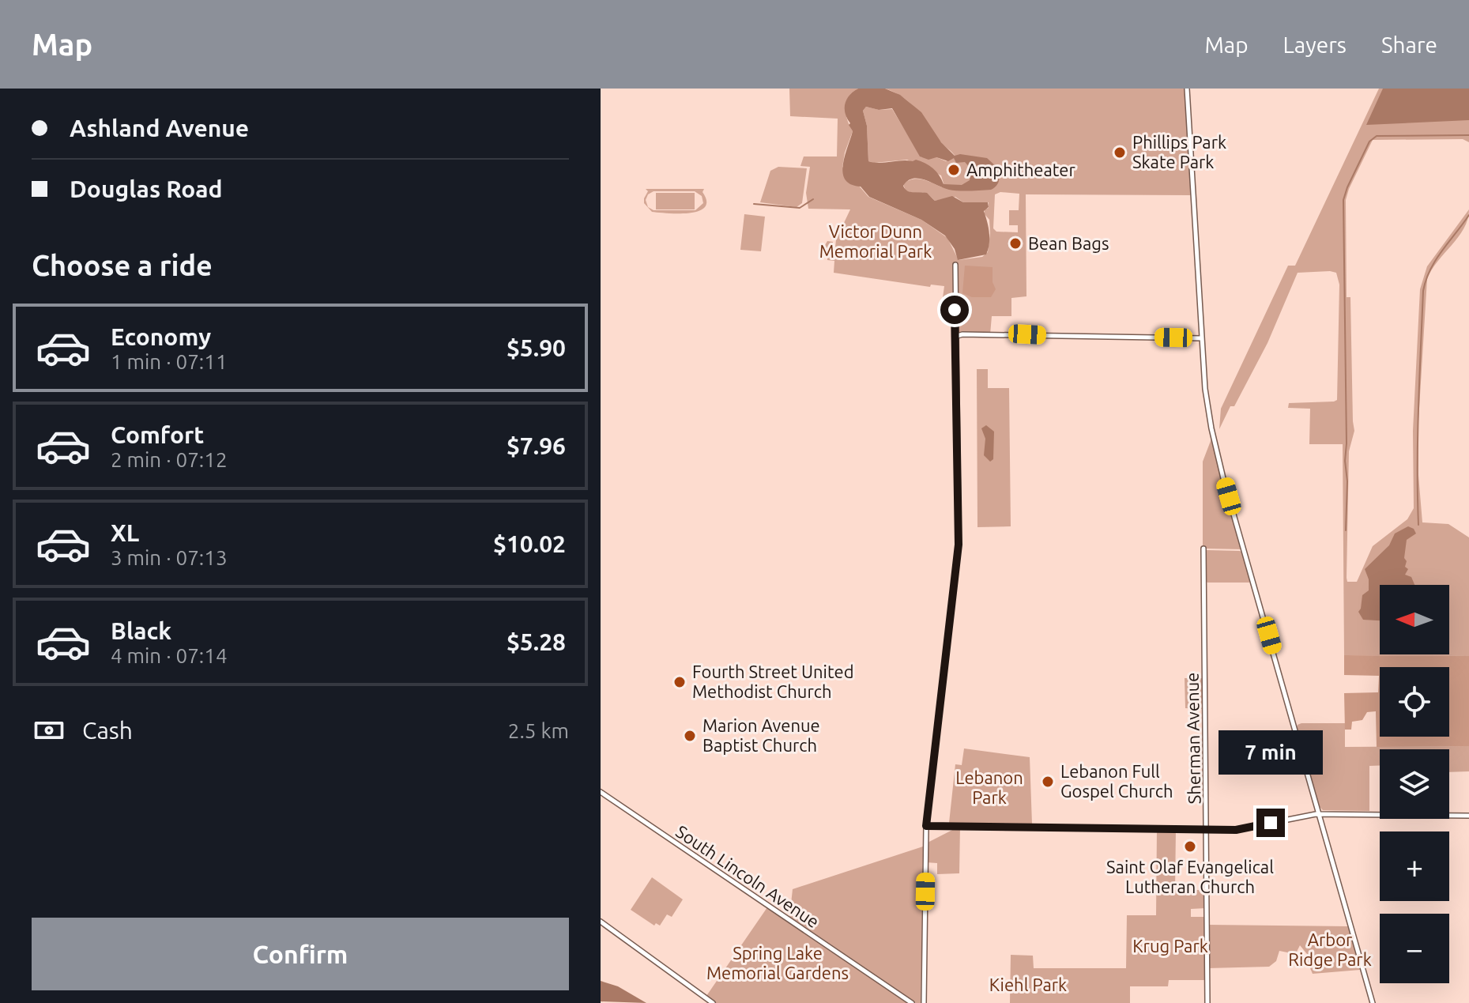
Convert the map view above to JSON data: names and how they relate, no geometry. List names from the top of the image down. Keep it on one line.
{"streets":{"street":["Sherman Avenue","South Lincoln Avenue"]},"parks":["Victor Dunn Memorial Park","Lebanon Park","Arbor Ridge Park","Krug Park","Spring Lake Memorial Gardens","Kiehl Park"],"places":["Phillips Park Skate Park","Amphitheater","Bean Bags","Fourth Street United Methodist Church","Marion Avenue Baptist Church","Lebanon Full Gospel Church","Saint Olaf Evangelical Lutheran Church"],"north":"left","page":{"header":"Map","nav":["Map","Layers","Share"],"banner":["Ashland Avenue","Douglas Road"],"heading":"Choose a ride","list":[{"name":"Economy","note":"1 min · 07:11","value":"$5.90"},{"name":"Comfort","note":"2 min · 07:12","value":"$7.96"},{"name":"XL","note":"3 min · 07:13","value":"$10.02"},{"name":"Black","note":"4 min · 07:14","value":"$5.28"}],"map_buttons":["+","−"],"pay":["Cash","2.5 km"],"bubble":"7 min","buttons":"Confirm"}}
